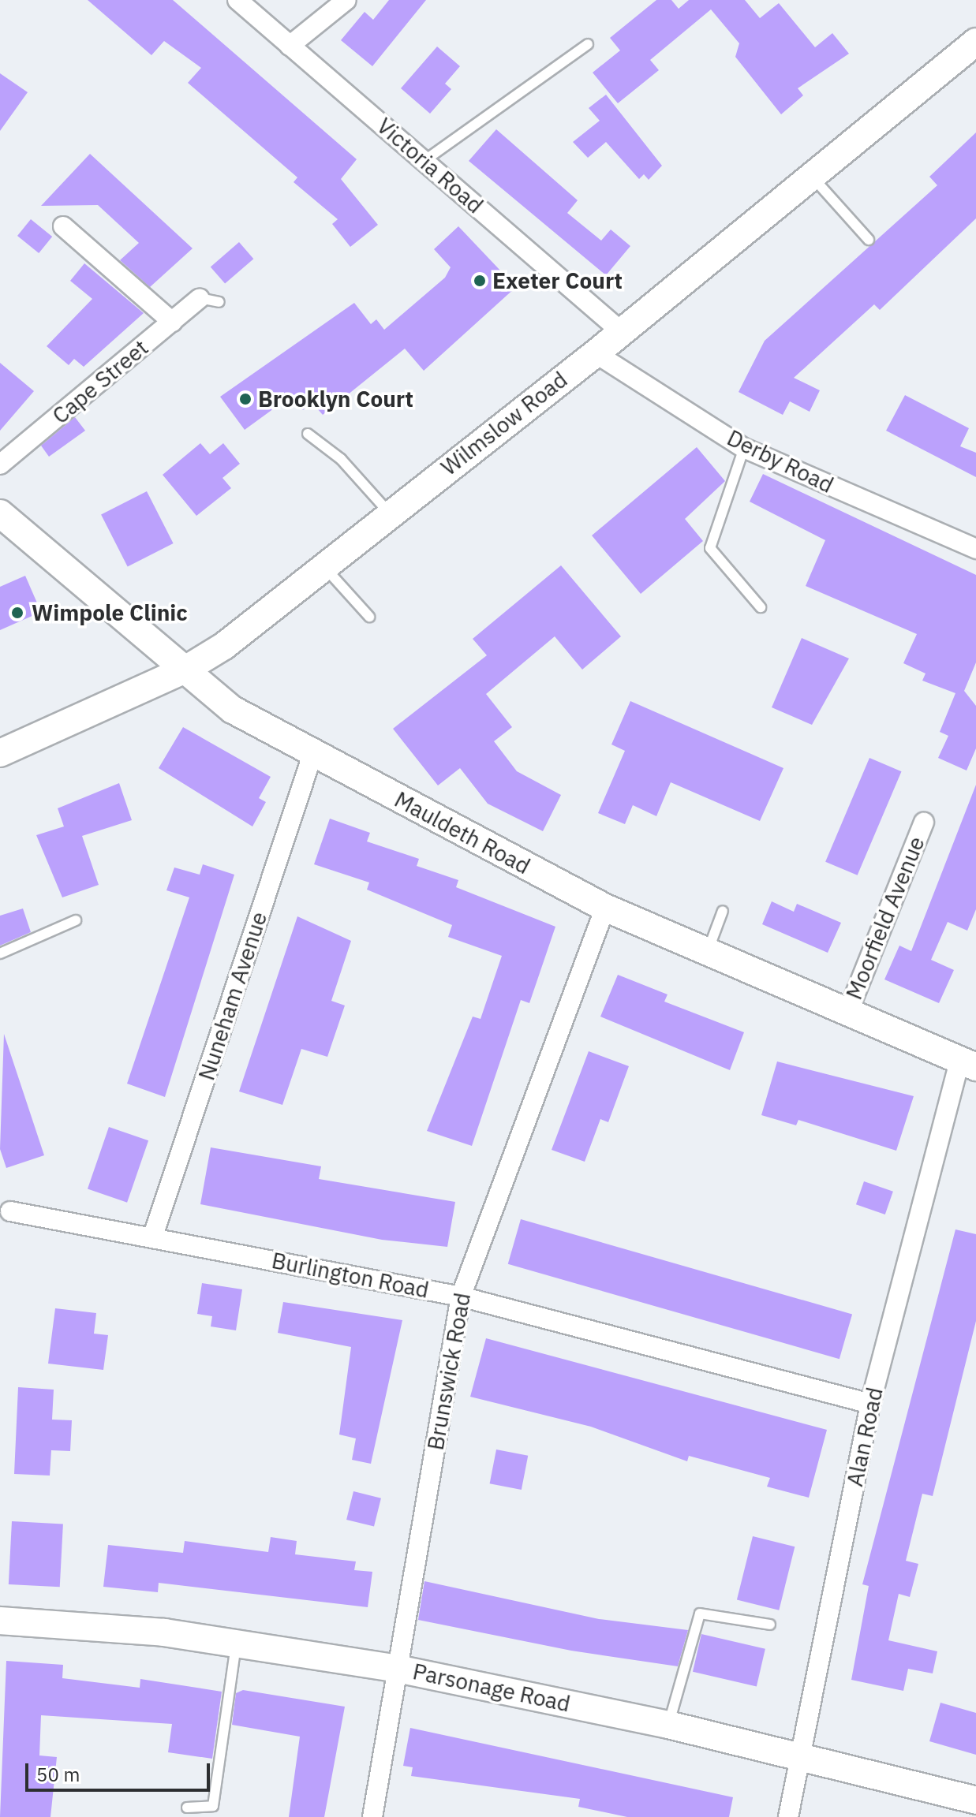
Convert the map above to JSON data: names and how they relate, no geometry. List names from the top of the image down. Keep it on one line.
{"streets":{"street":["Victoria Road","Cape Street","Wilmslow Road","Derby Road","Mauldeth Road","Moorfield Avenue","Nuneham Avenue","Burlington Road","Brunswick Road","Alan Road","Parsonage Road"]},"crossings":[["Victoria Road","Wilmslow Road"],["Wilmslow Road","Derby Road"],["Wilmslow Road","Mauldeth Road"],["Mauldeth Road","Moorfield Avenue"],["Mauldeth Road","Nuneham Avenue"],["Mauldeth Road","Brunswick Road"],["Mauldeth Road","Alan Road"],["Nuneham Avenue","Burlington Road"],["Burlington Road","Brunswick Road"],["Burlington Road","Alan Road"],["Brunswick Road","Parsonage Road"],["Alan Road","Parsonage Road"]],"places":["Exeter Court","Brooklyn Court","Wimpole Clinic"],"scale_bar":"50 m"}
